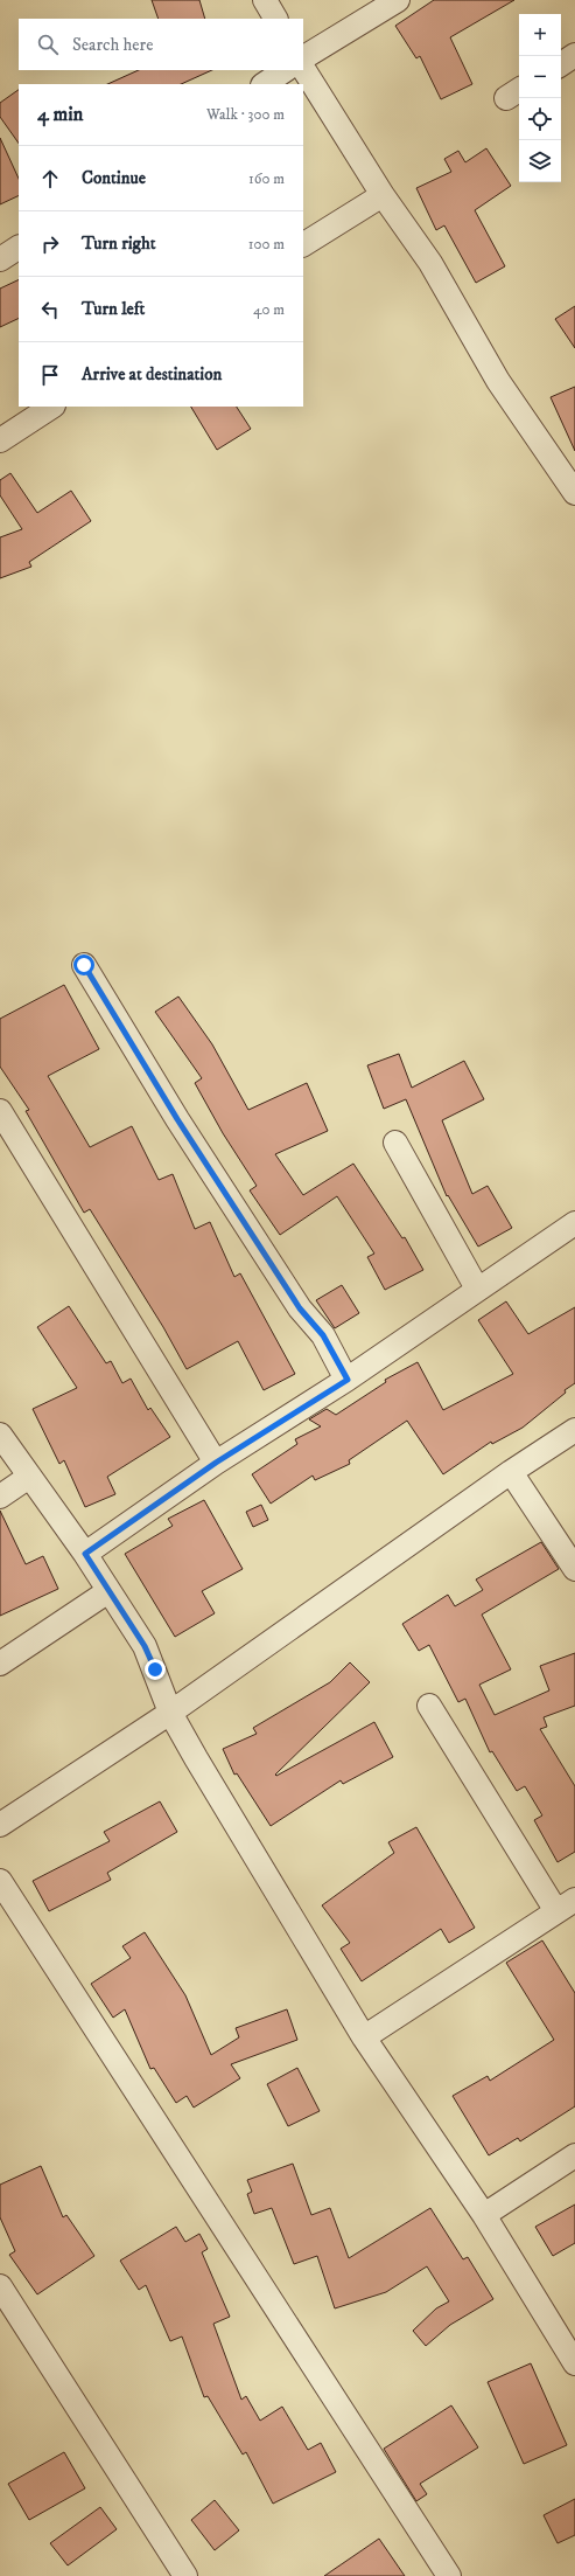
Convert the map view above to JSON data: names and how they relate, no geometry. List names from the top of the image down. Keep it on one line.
{"page":{"map_buttons":["+","−"],"search":"Search here","heading":["4 min","Walk · 300 m"],"list":[["Continue","160 m"],["Turn right","100 m"],["Turn left","40 m"],"Arrive at destination"]}}
